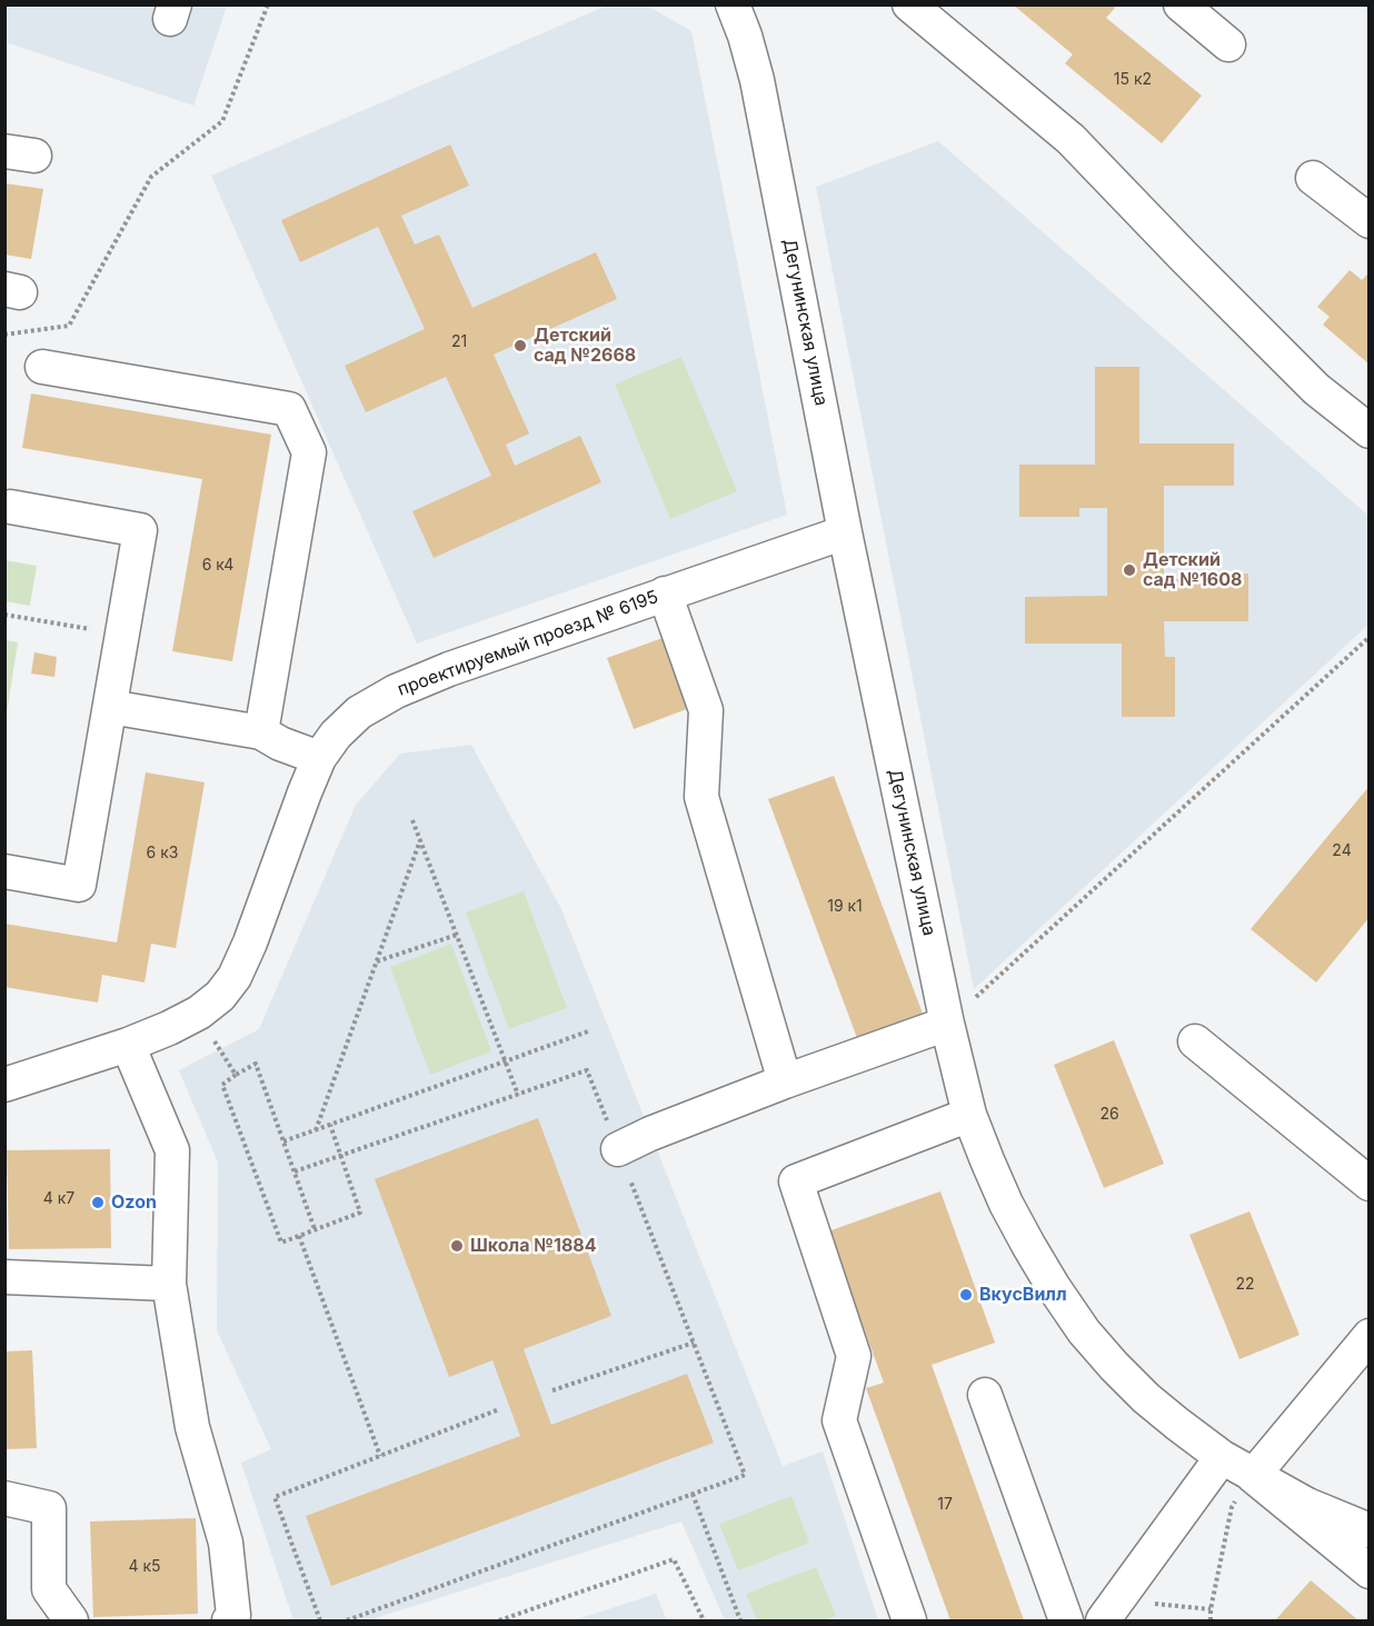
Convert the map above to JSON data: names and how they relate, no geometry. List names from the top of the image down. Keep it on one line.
{"streets":{"street":["Дегунинская улица","проектируемый проезд № 6195"]},"crossings":[["Дегунинская улица","проектируемый проезд № 6195"]],"places":["Детский сад №2668","Детский сад №1608","Ozon","Школа №1884","ВкусВилл"],"house_numbers":["15 к2","21","6 к4","24","6 к3","19 к1","26","4 к7","22","17","4 к5"]}
